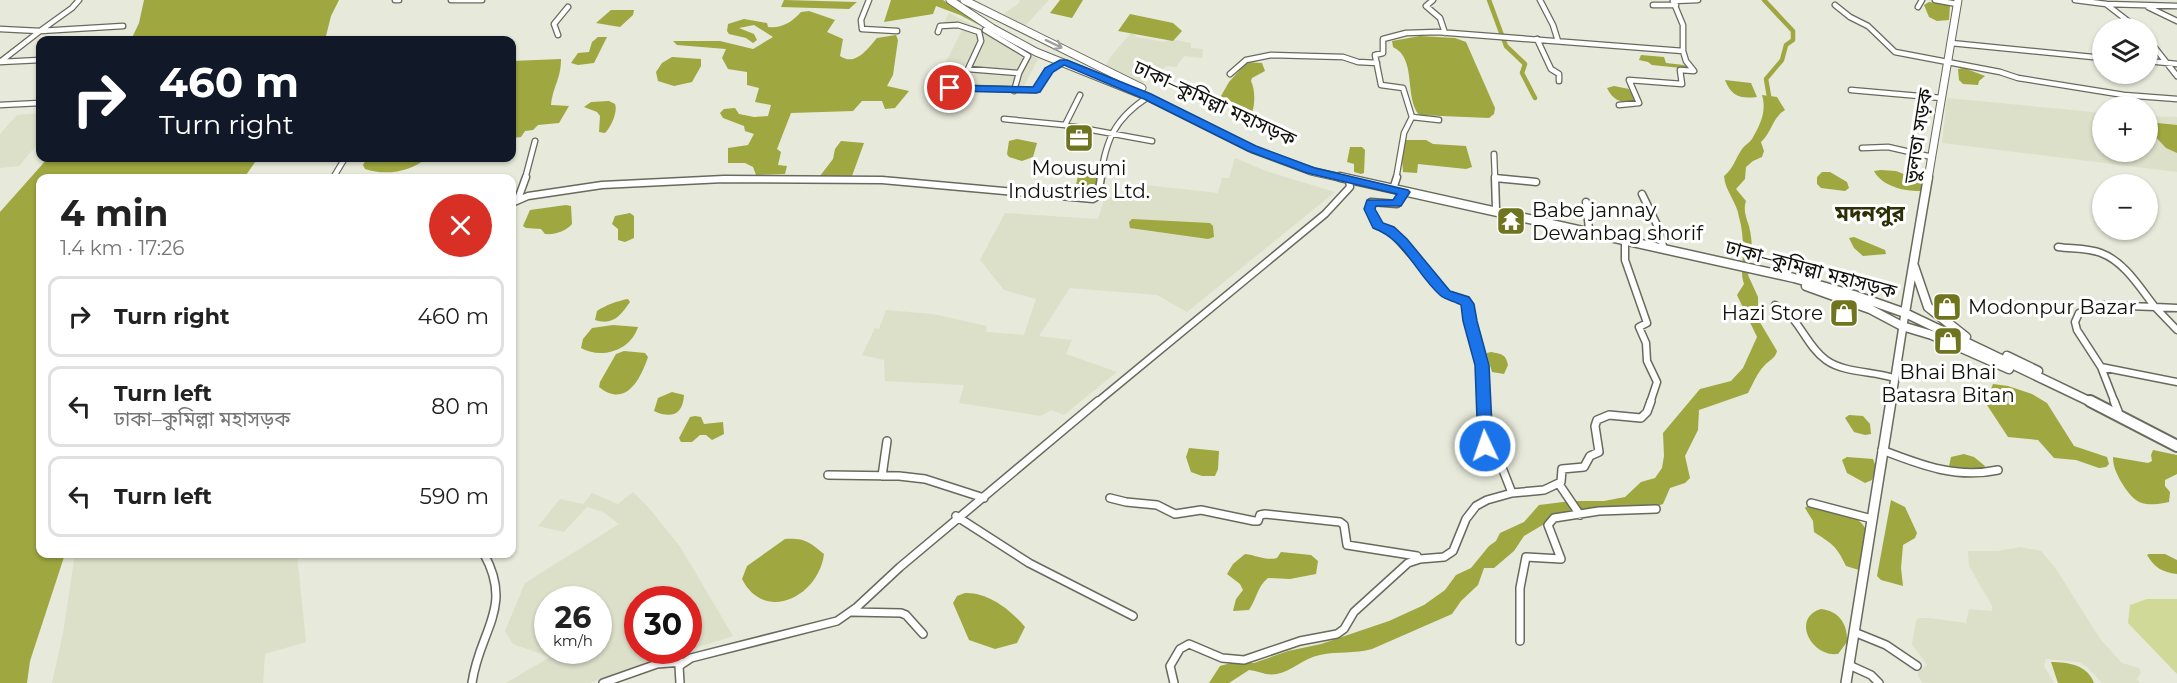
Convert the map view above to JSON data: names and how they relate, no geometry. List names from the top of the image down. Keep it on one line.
{"streets":{"highway":["ঢাকা–কুমিল্লা মহাসড়ক","ভুলতা সড়ক"]},"crossings":[["ঢাকা–কুমিল্লা মহাসড়ক","ভুলতা সড়ক"]],"districts":["মদনপুর"],"places":{"office":["Mousumi Industries Ltd."],"temple":["Babe jannay Dewanbag shorif"],"shop":["Modonpur Bazar","Hazi Store","Bhai Bhai Batasra Bitan"]},"page":{"map_buttons":["+","−"],"turn":["460 m","Turn right"],"heading":["4 min","1.4 km · 17:26"],"list":[{"name":"Turn right","value":"460 m"},{"name":"Turn left","note":"ঢাকা–কুমিল্লা মহাসড়ক","value":"80 m"},{"name":"Turn left","value":"590 m"}],"speed":"26 km/h","limit":"30"}}
